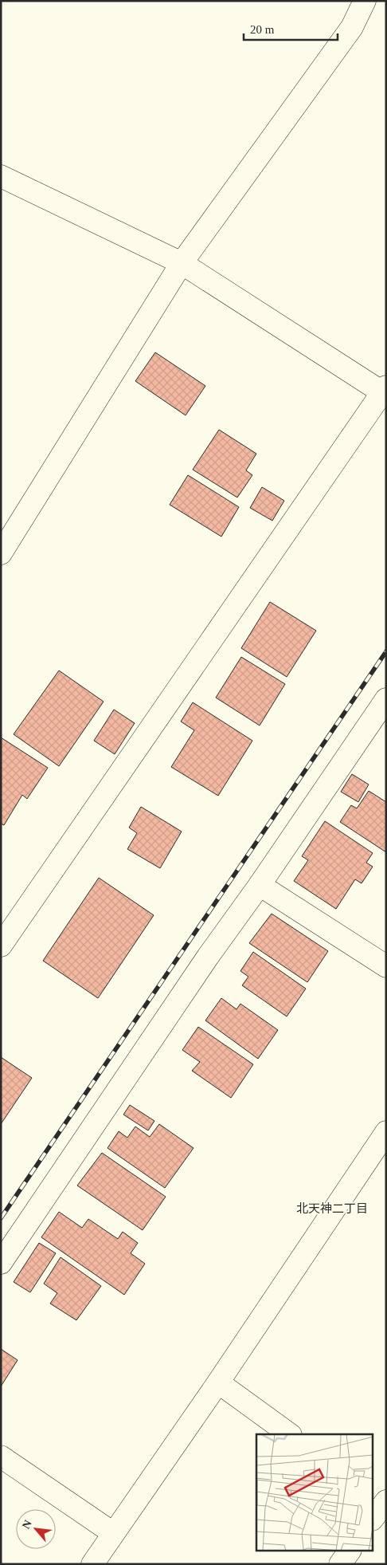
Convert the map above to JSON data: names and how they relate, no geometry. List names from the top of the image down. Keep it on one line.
{"districts":["北天神二丁目"],"scale_bar":"20 m","north":"top left"}
